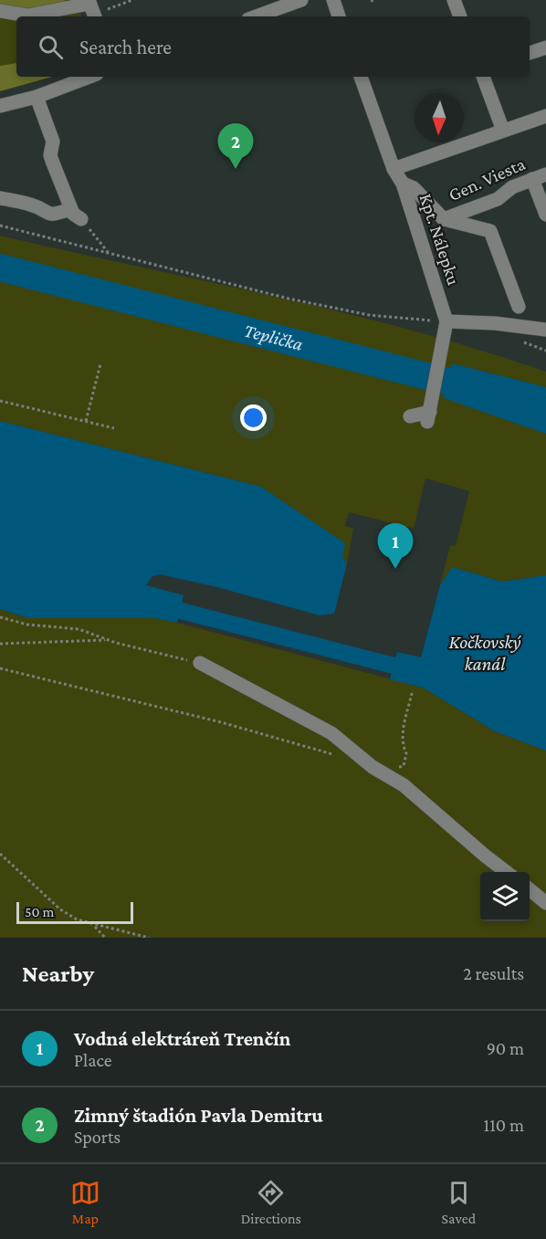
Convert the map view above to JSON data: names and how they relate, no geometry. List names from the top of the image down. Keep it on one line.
{"streets":{"street":["Gen. Viesta","Kpt. Nálepku"]},"water":["Teplička","Kočkovský kanál"],"scale_bar":"50 m","north":"bottom","page":{"search":"Search here","pins":["2","1"],"scale":"50 m","heading":["Nearby","2 results"],"list":[{"mark":"1","name":"Vodná elektráreň Trenčín","note":"Place","value":"90 m"},{"mark":"2","name":"Zimný štadión Pavla Demitru","note":"Sports","value":"110 m"}],"nav":["Map","Directions","Saved"]}}
